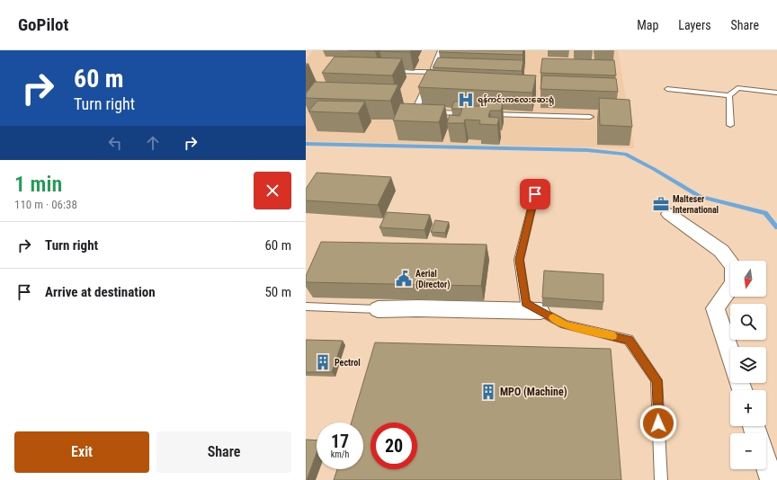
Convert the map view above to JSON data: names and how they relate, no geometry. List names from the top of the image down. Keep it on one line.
{"places":{"hospital":["ရန်ကင်းကလေးဆေးရုံ"],"office":["Malteser International"],"public building":["Aerial (Director)"],"building":["Pectrol","MPO (Machine)"]},"north":"bottom","page":{"header":"GoPilot","nav":["Map","Layers","Share"],"turn":["60 m","Turn right"],"heading":["1 min","110 m · 06:38"],"list":[{"name":"Turn right","value":"60 m"},{"name":"Arrive at destination","value":"50 m"}],"map_buttons":["+","−"],"speed":"17 km/h","limit":"20","buttons":["Exit","Share"]}}
